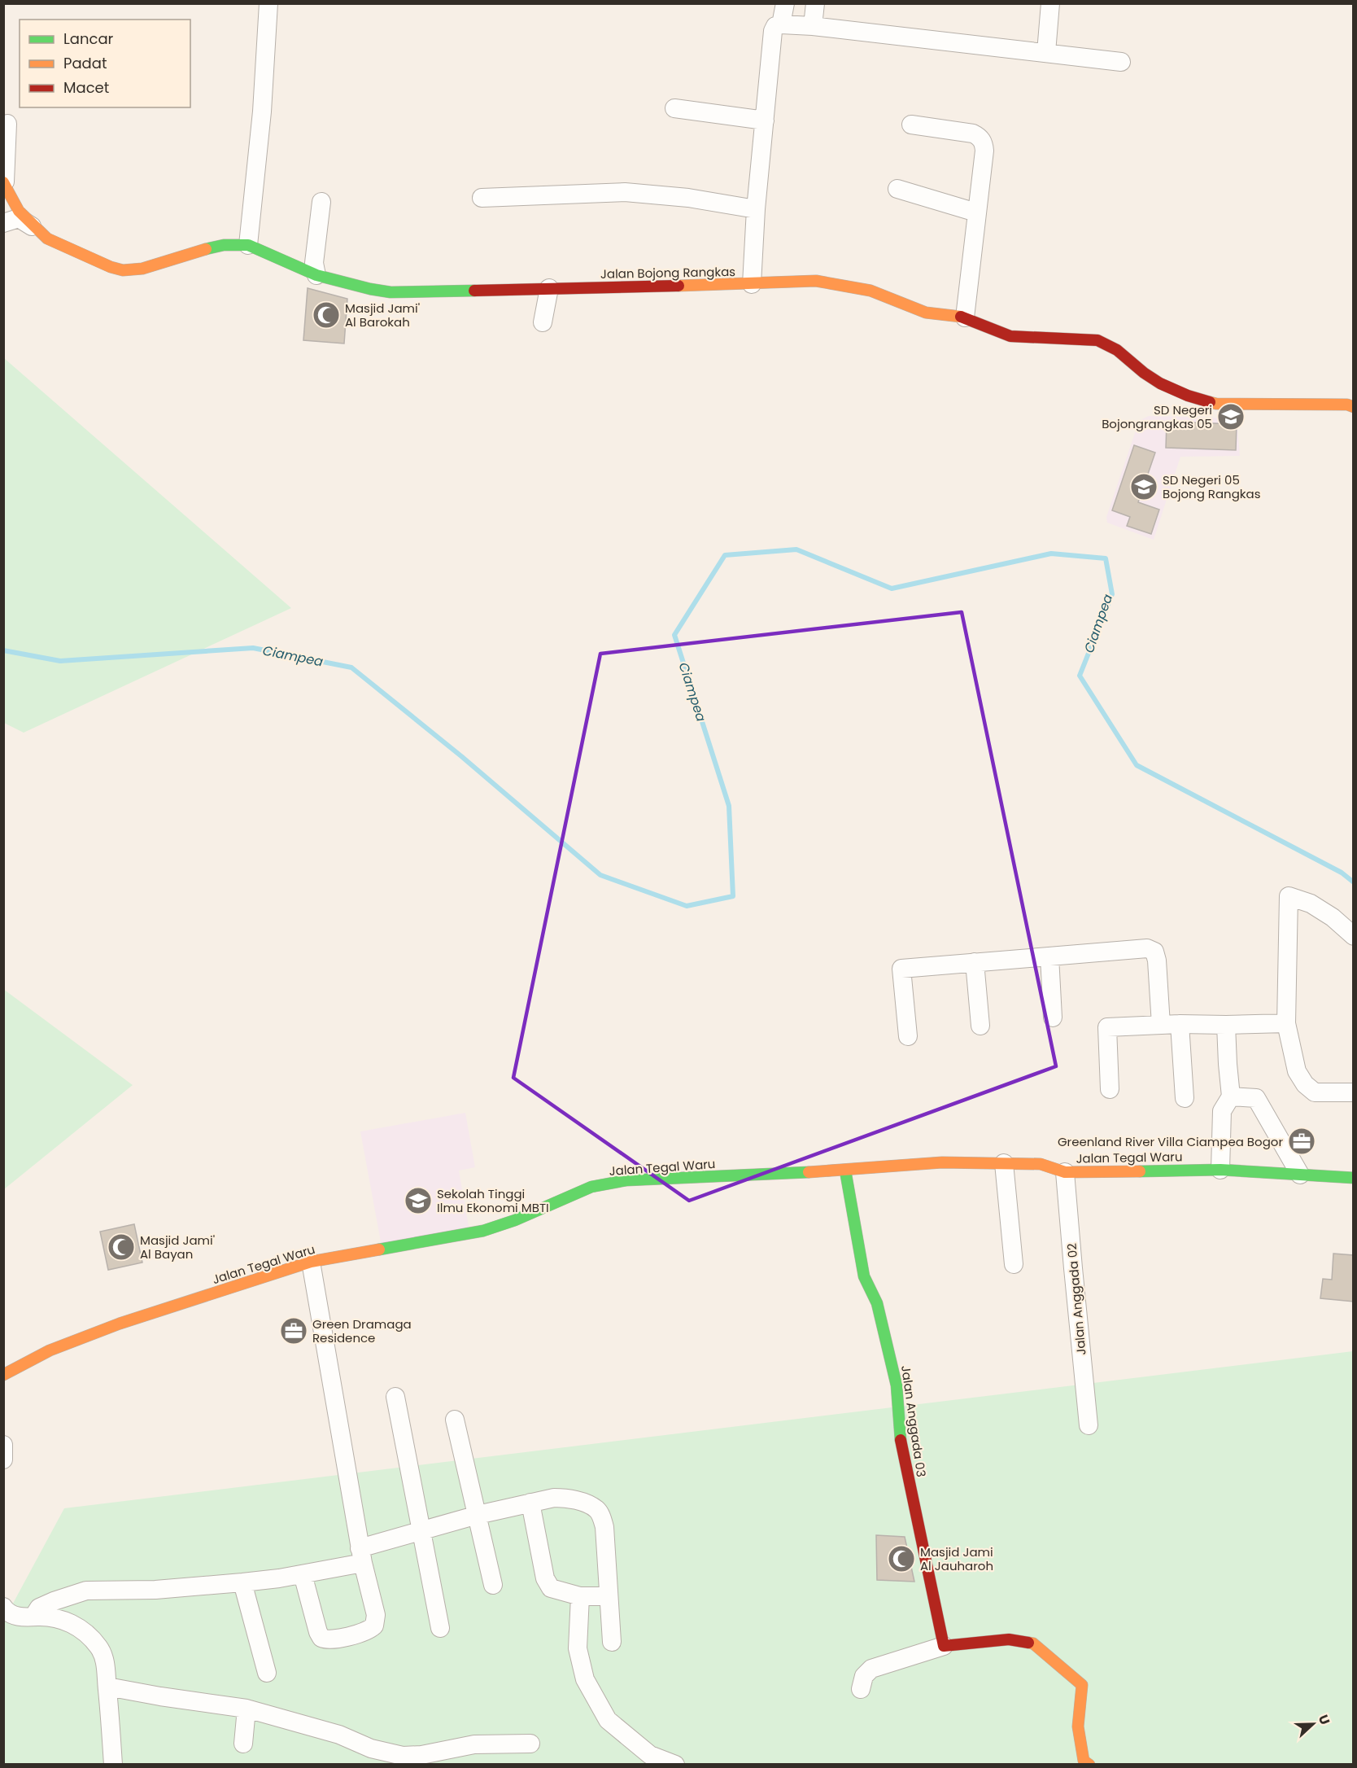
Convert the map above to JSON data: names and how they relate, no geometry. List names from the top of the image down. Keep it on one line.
{"streets":{"street":["Jalan Bojong Rangkas","Jalan Tegal Waru","Jalan Anggada 02","Jalan Anggada 03"]},"crossings":[["Jalan Tegal Waru","Jalan Anggada 02"],["Jalan Tegal Waru","Jalan Anggada 03"]],"water":["Ciampea"],"places":{"mosque":["Masjid Jami' Al Barokah","Masjid Jami' Al Bayan","Masjid Jami Al Jauharoh"],"school or university":["SD Negeri Bojongrangkas 05","SD Negeri 05 Bojong Rangkas","Sekolah Tinggi Ilmu Ekonomi MBTI"],"office":["Greenland River Villa Ciampea Bogor","Green Dramaga Residence"]},"legend":["Lancar","Padat","Macet"],"north":"right"}
